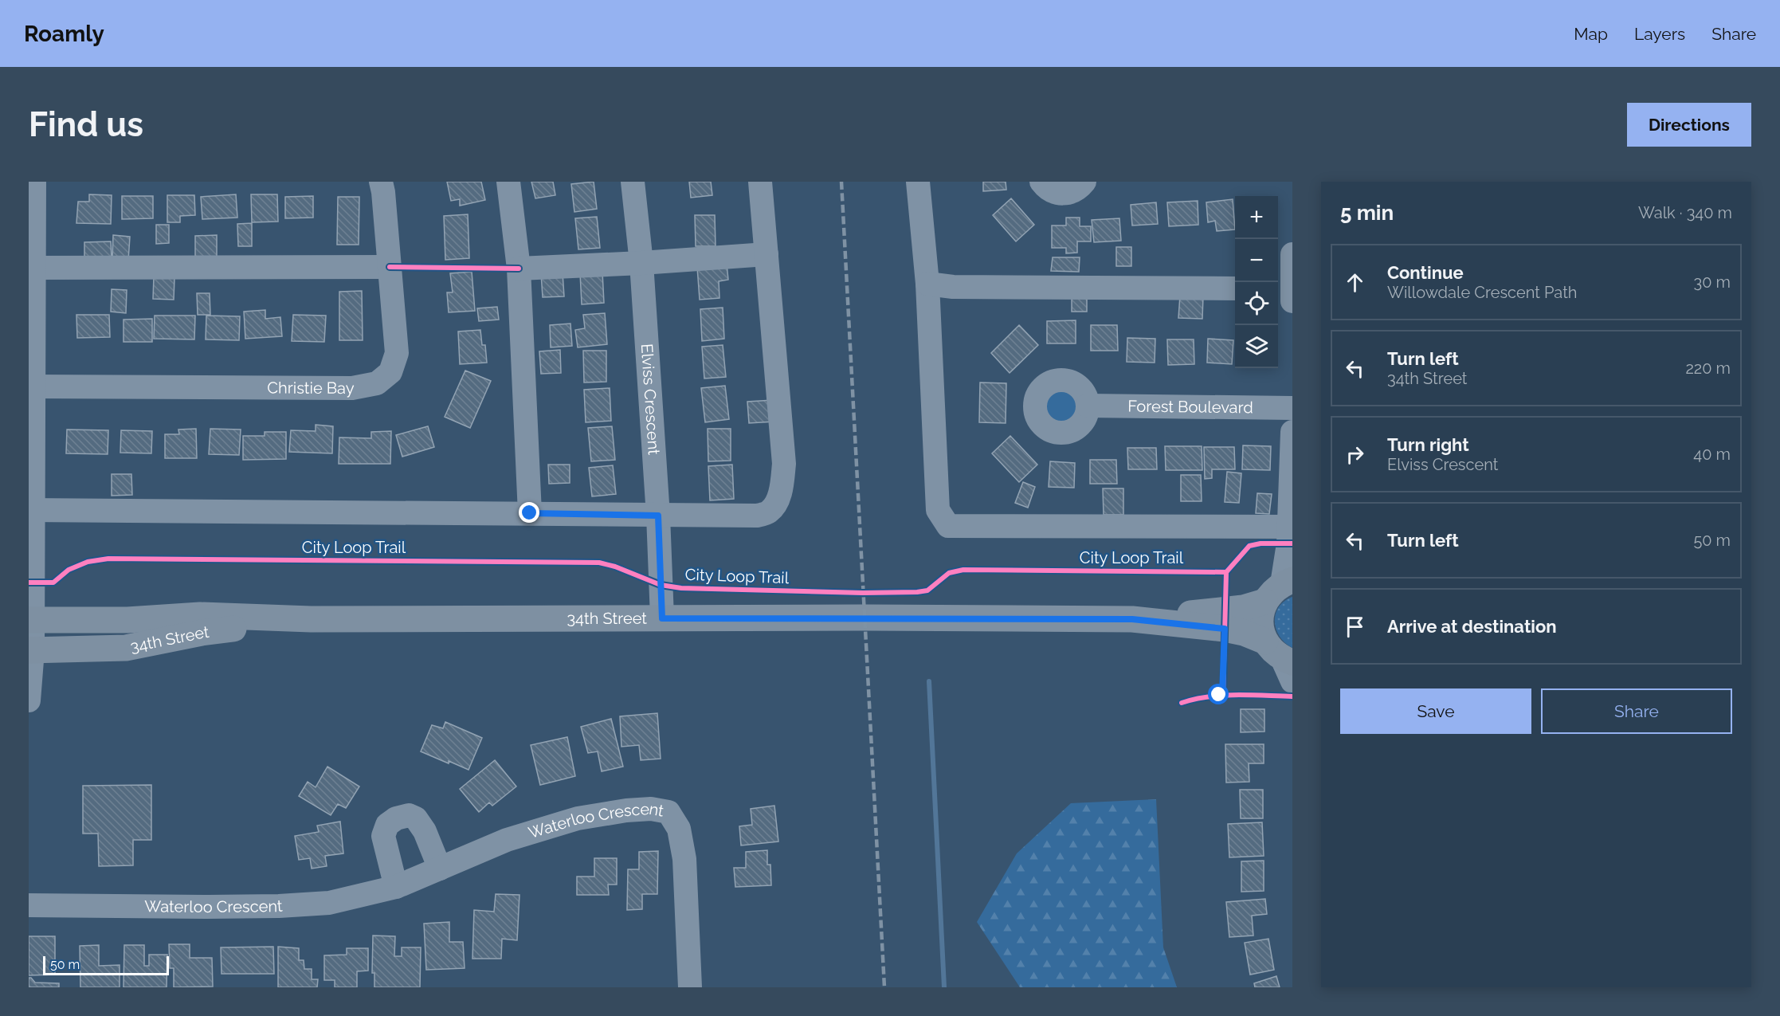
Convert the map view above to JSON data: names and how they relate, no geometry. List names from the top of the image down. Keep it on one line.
{"streets":{"main road":["34th Street"],"street":["Christie Bay","Elviss Crescent","Forest Boulevard","Waterloo Crescent"],"cycle path":["City Loop Trail"]},"crossings":[["Elviss Crescent","34th Street"]],"scale_bar":"50 m","page":{"header":"Roamly","nav":["Map","Layers","Share"],"buttons":["Directions",["Save","Share"]],"title":"Find us","heading":["5 min","Walk · 340 m"],"map_buttons":["+","−"],"list":[["Continue","Willowdale Crescent Path","30 m"],["Turn left","34th Street","220 m"],["Turn right","Elviss Crescent","40 m"],["Turn left","50 m"],"Arrive at destination"],"scale":"50 m"}}
